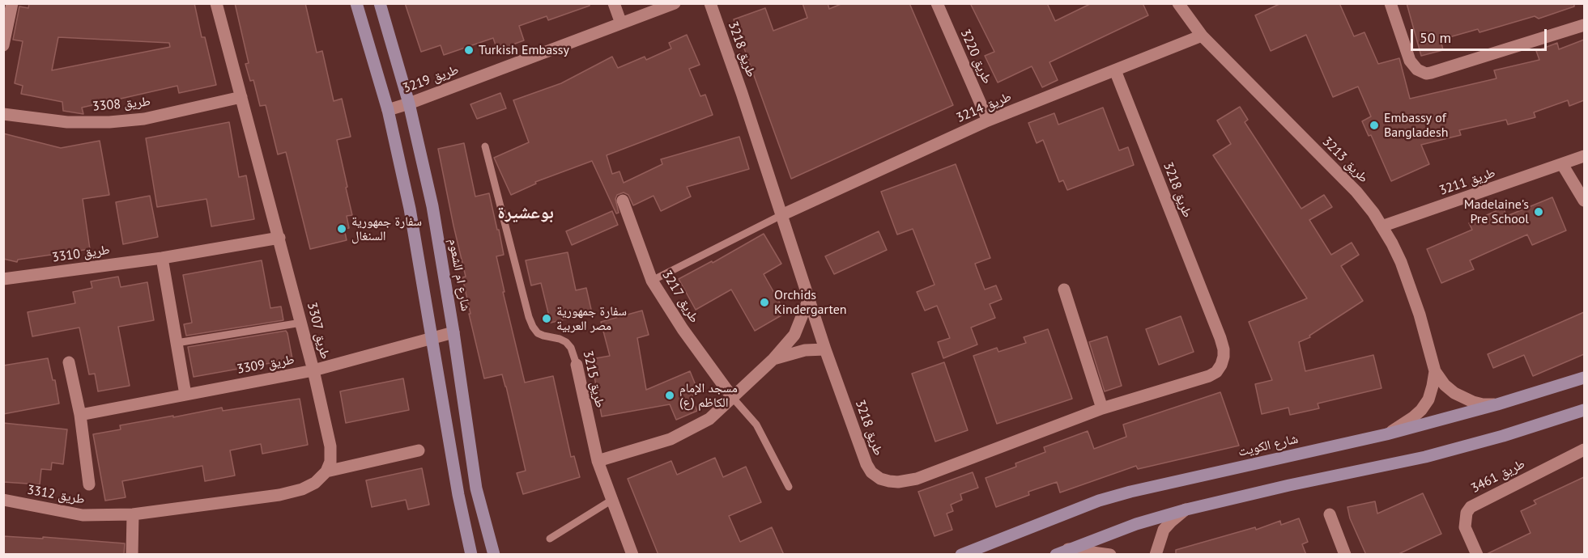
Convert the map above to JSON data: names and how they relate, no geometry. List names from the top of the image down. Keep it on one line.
{"streets":{"main road":["شارع ام الشعوم","شارع الكويت"],"street":["طريق 3218","طريق 3220","طريق 3219","طريق 3308","طريق 3214","طريق 3213","طريق 3211","طريق 3310","طريق 3217","طريق 3307","طريق 3309","طريق 3215","طريق 3461","طريق 3312"]},"crossings":[["طريق 3218","طريق 3214"],["طريق 3220","طريق 3214"],["طريق 3219","شارع ام الشعوم"],["طريق 3308","طريق 3307"],["طريق 3214","طريق 3213"],["طريق 3213","طريق 3211"],["طريق 3213","شارع الكويت"],["طريق 3310","طريق 3307"],["شارع ام الشعوم","طريق 3309"],["طريق 3307","طريق 3309"]],"districts":["بوعشيرة"],"places":["Turkish Embassy","Embassy of Bangladesh","Madelaine's Pre School","سفارة جمهورية السنغال","Orchids Kindergarten","سفارة جمهورية مصر العربية","مسجد الإمام الكاظم (ع)"],"scale_bar":"50 m"}
